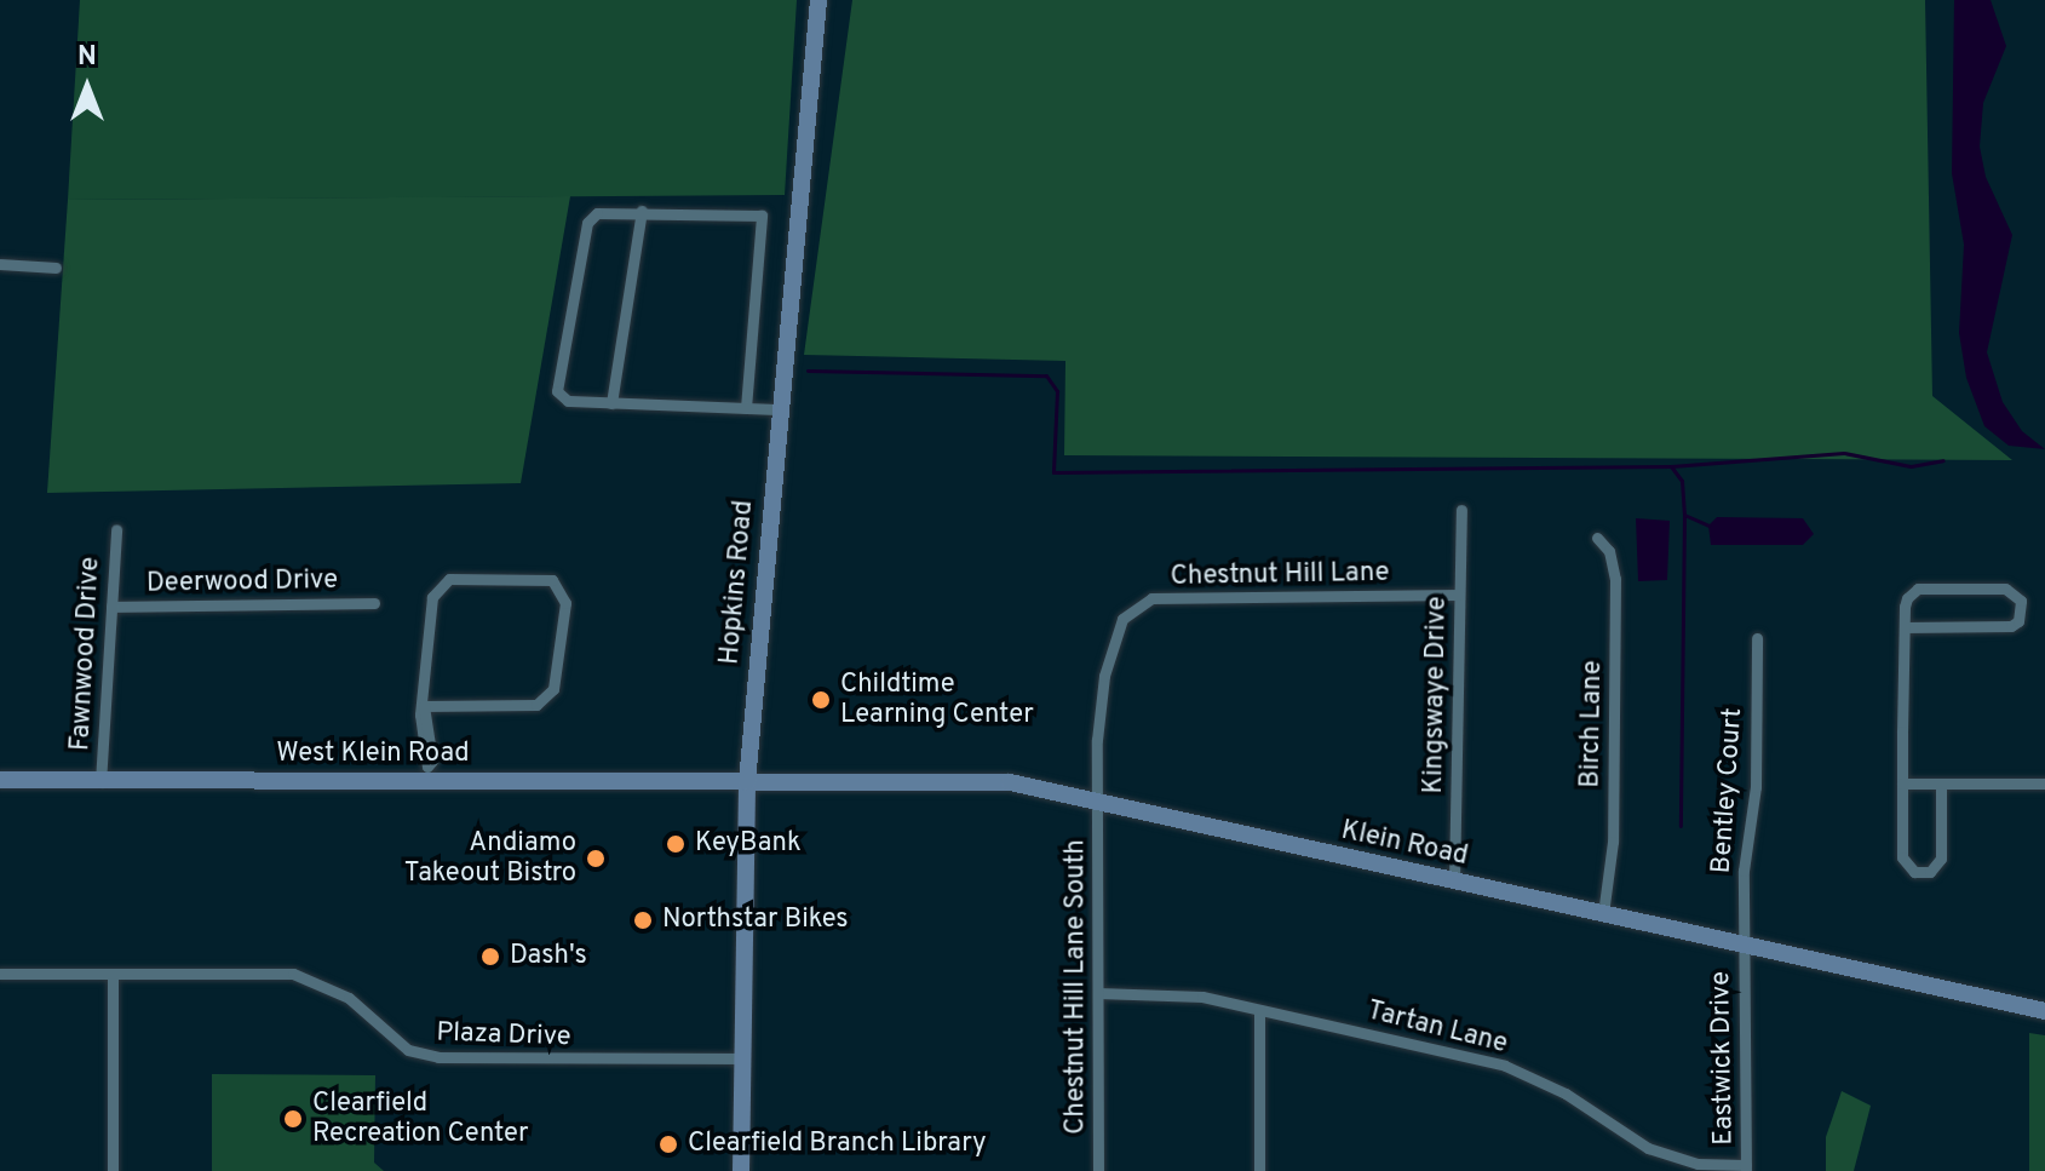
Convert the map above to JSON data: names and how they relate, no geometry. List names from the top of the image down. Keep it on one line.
{"streets":{"street":["Chestnut Hill Lane","Deerwood Drive","Hopkins Road","Fawnwood Drive","Kingswaye Drive","Birch Lane","West Klein Road","Bentley Court","Klein Road","Chestnut Hill Lane South","Tartan Lane","Plaza Drive","Eastwick Drive"]},"crossings":[["Chestnut Hill Lane","Kingswaye Drive"],["Chestnut Hill Lane","Klein Road"],["Chestnut Hill Lane","Chestnut Hill Lane South"],["Deerwood Drive","Fawnwood Drive"],["Hopkins Road","West Klein Road"],["Hopkins Road","Klein Road"],["Hopkins Road","Plaza Drive"],["Fawnwood Drive","West Klein Road"],["Kingswaye Drive","Klein Road"],["Birch Lane","Klein Road"],["West Klein Road","Klein Road"],["Bentley Court","Klein Road"],["Bentley Court","Eastwick Drive"],["Klein Road","Chestnut Hill Lane South"],["Klein Road","Eastwick Drive"],["Chestnut Hill Lane South","Tartan Lane"],["Tartan Lane","Eastwick Drive"]],"places":["Childtime Learning Center","KeyBank","Andiamo Takeout Bistro","Northstar Bikes","Dash's","Clearfield Recreation Center","Clearfield Branch Library"],"north":"top"}
